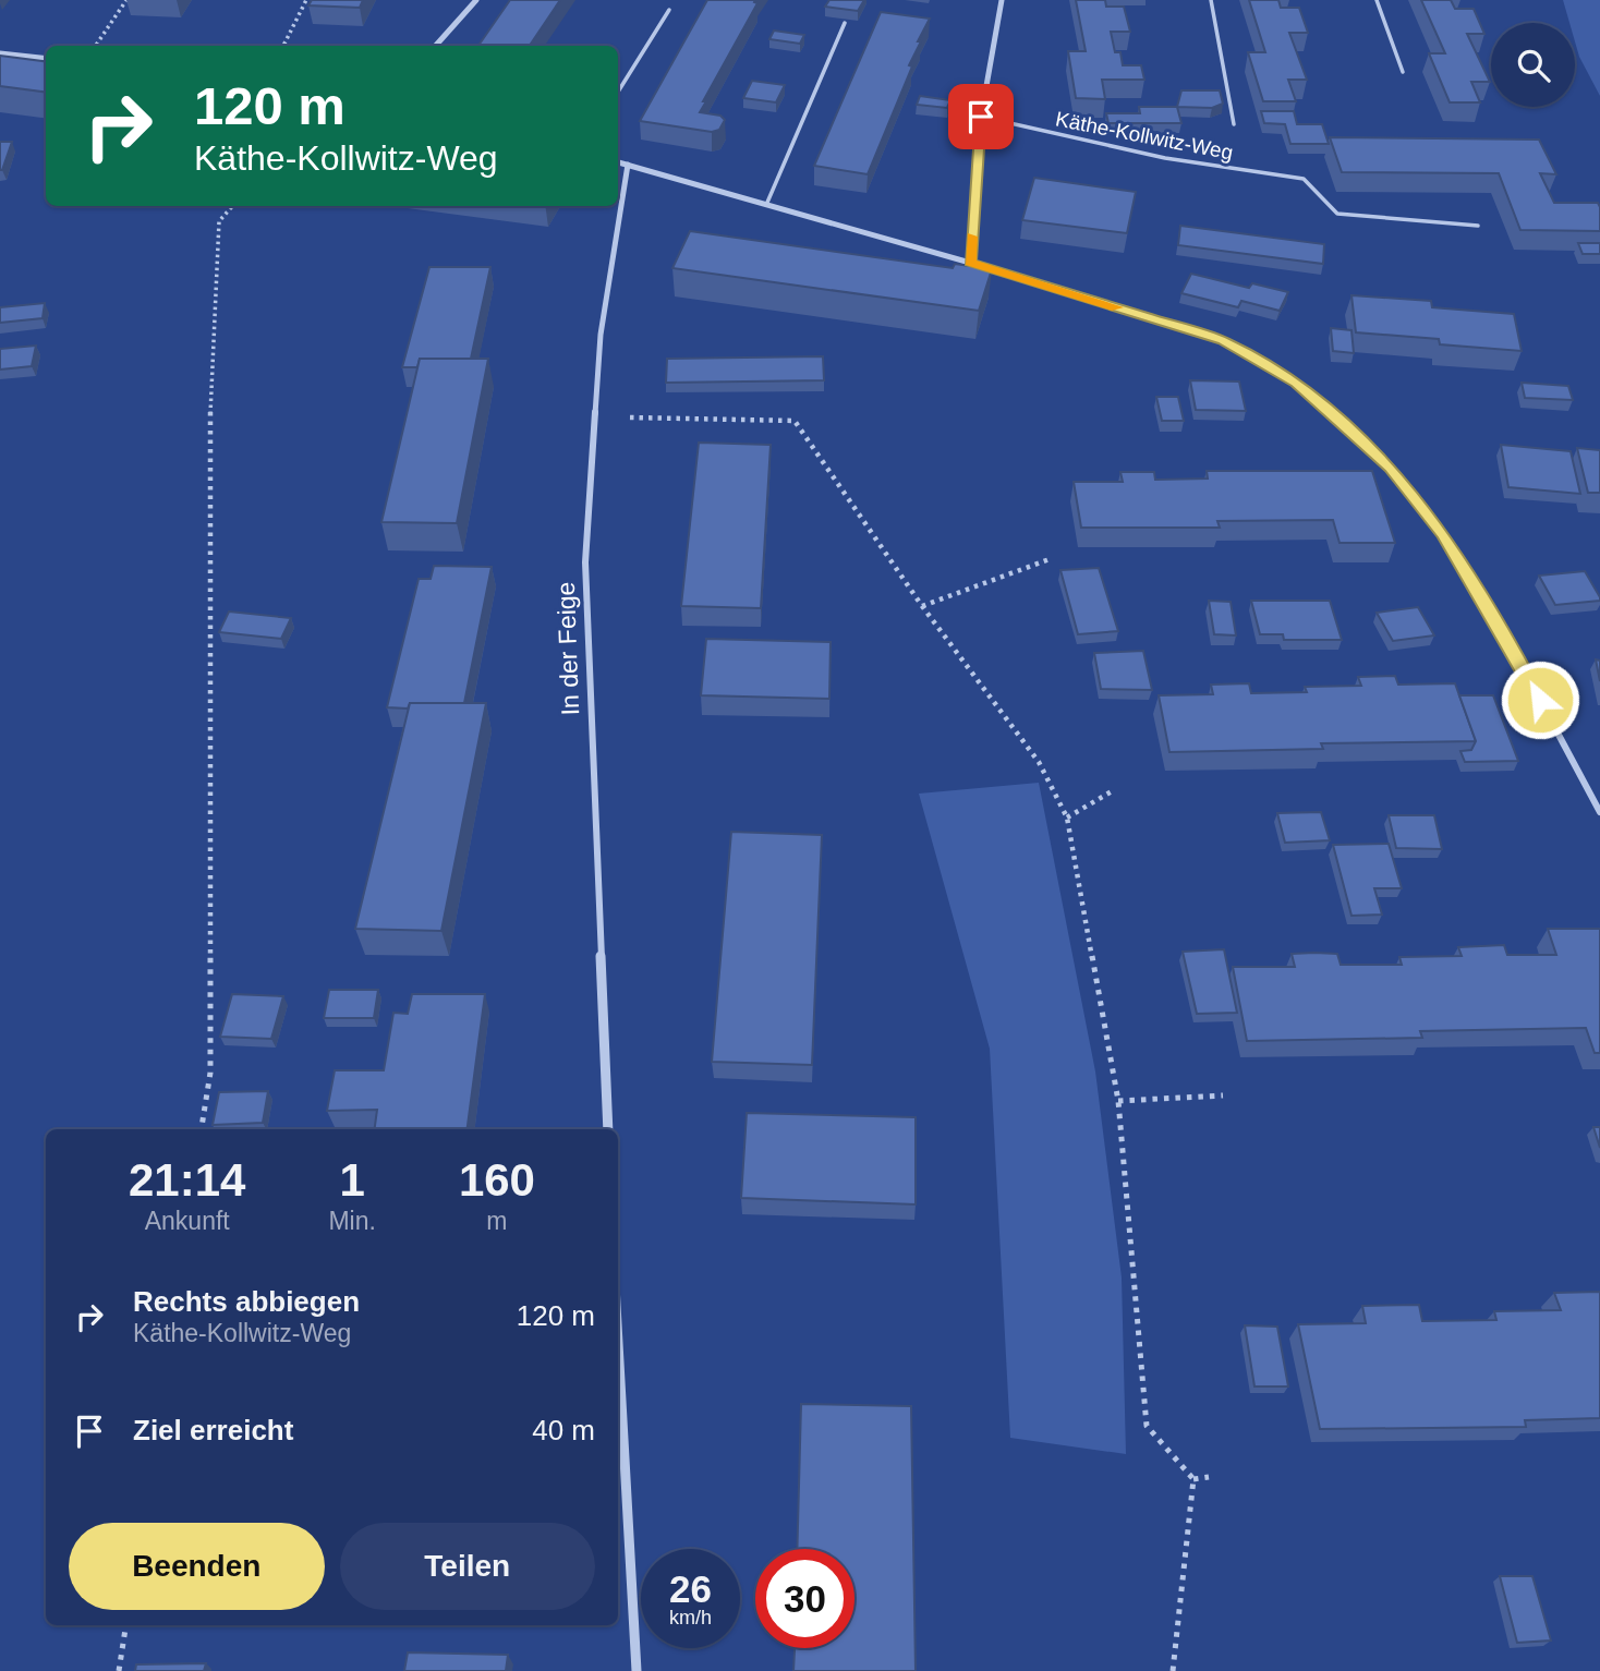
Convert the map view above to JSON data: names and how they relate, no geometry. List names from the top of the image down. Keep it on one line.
{"streets":{"street":["In der Feige"],"lane":["Käthe-Kollwitz-Weg"]},"page":{"turn":["120 m","Käthe-Kollwitz-Weg"],"eta":["21:14","Ankunft","1","Min.","160","m"],"list":[{"name":"Rechts abbiegen","note":"Käthe-Kollwitz-Weg","value":"120 m"},{"name":"Ziel erreicht","value":"40 m"}],"buttons":["Beenden","Teilen"],"speed":"26 km/h","limit":"30"}}
